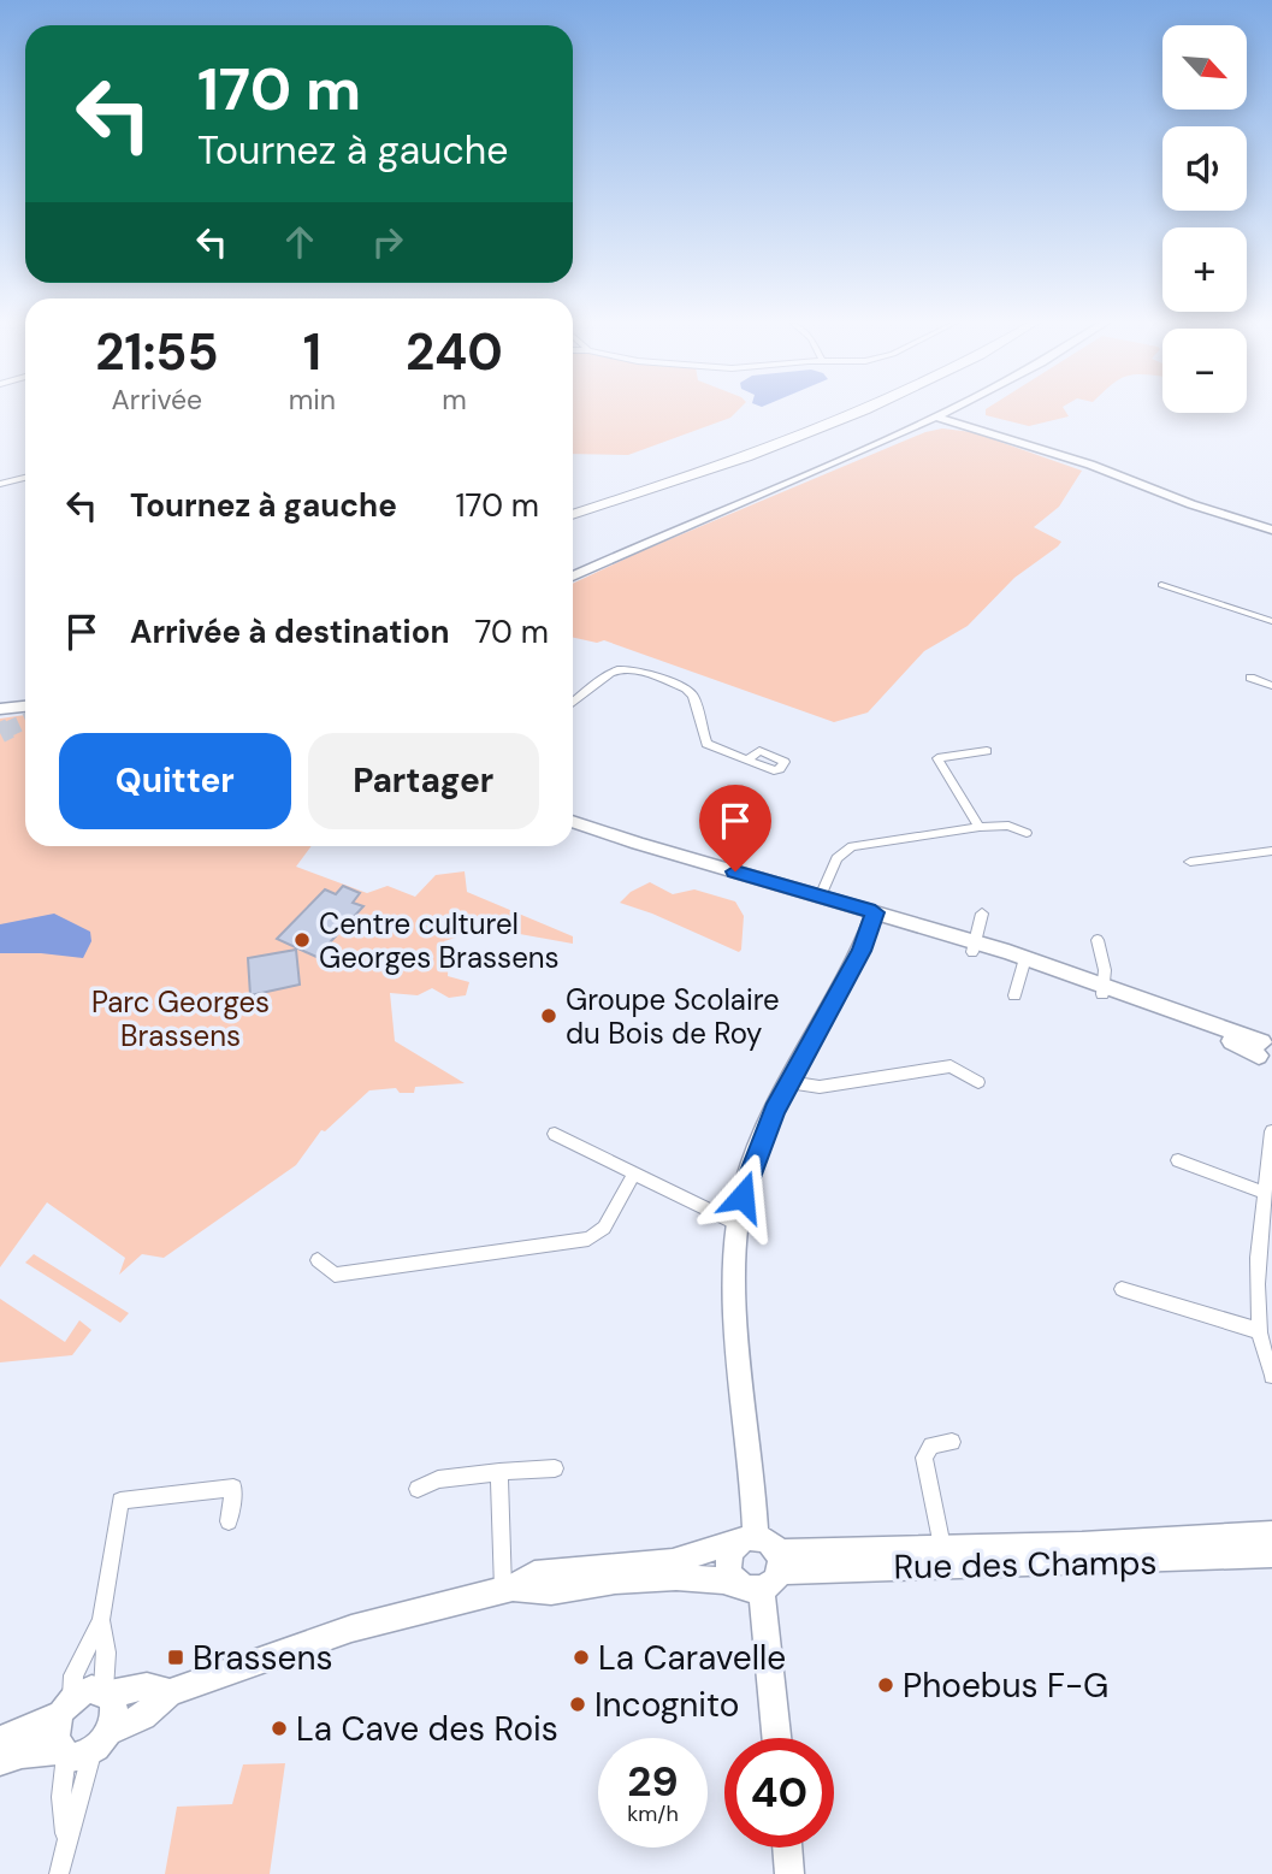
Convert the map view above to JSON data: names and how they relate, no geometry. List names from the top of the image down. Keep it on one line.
{"streets":{"street":["Rue des Champs"]},"parks":["Parc Georges Brassens"],"places":{"other":["Centre culturel Georges Brassens","Groupe Scolaire du Bois de Roy","La Caravelle","Phoebus F-G","Incognito","La Cave des Rois"],"transit":["Brassens"]},"north":"bottom right","page":{"map_buttons":["+","−"],"turn":["170 m","Tournez à gauche"],"eta":["21:55","Arrivée","1","min","240","m"],"list":[{"name":"Tournez à gauche","value":"170 m"},{"name":"Arrivée à destination","value":"70 m"}],"buttons":["Quitter","Partager"],"speed":"29 km/h","limit":"40"}}
